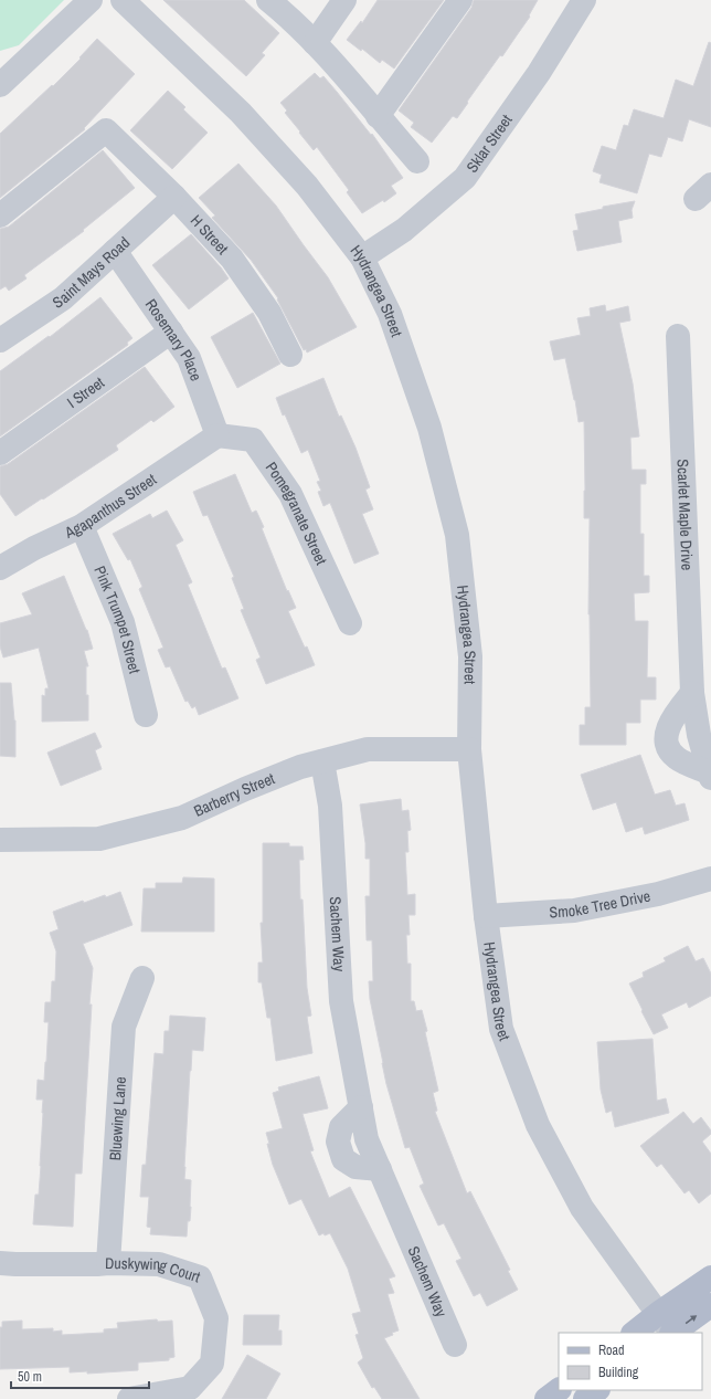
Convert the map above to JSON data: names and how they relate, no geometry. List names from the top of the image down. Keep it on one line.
{"streets":{"street":["Sklar Street","H Street","Saint Mays Road","Hydrangea Street","Rosemary Place","I Street","Agapanthus Street","Pomegranate Street","Scarlet Maple Drive","Pink Trumpet Street","Barberry Street","Smoke Tree Drive","Sachem Way","Bluewing Lane","Duskywing Court"]},"crossings":[["Sklar Street","Hydrangea Street"],["H Street","Saint Mays Road"],["Saint Mays Road","Rosemary Place"],["Hydrangea Street","Barberry Street"],["Hydrangea Street","Smoke Tree Drive"],["Rosemary Place","I Street"],["Rosemary Place","Agapanthus Street"],["Rosemary Place","Pomegranate Street"],["Agapanthus Street","Pomegranate Street"],["Agapanthus Street","Pink Trumpet Street"],["Barberry Street","Sachem Way"],["Bluewing Lane","Duskywing Court"]],"legend":["Road","Building"],"scale_bar":"50 m"}
